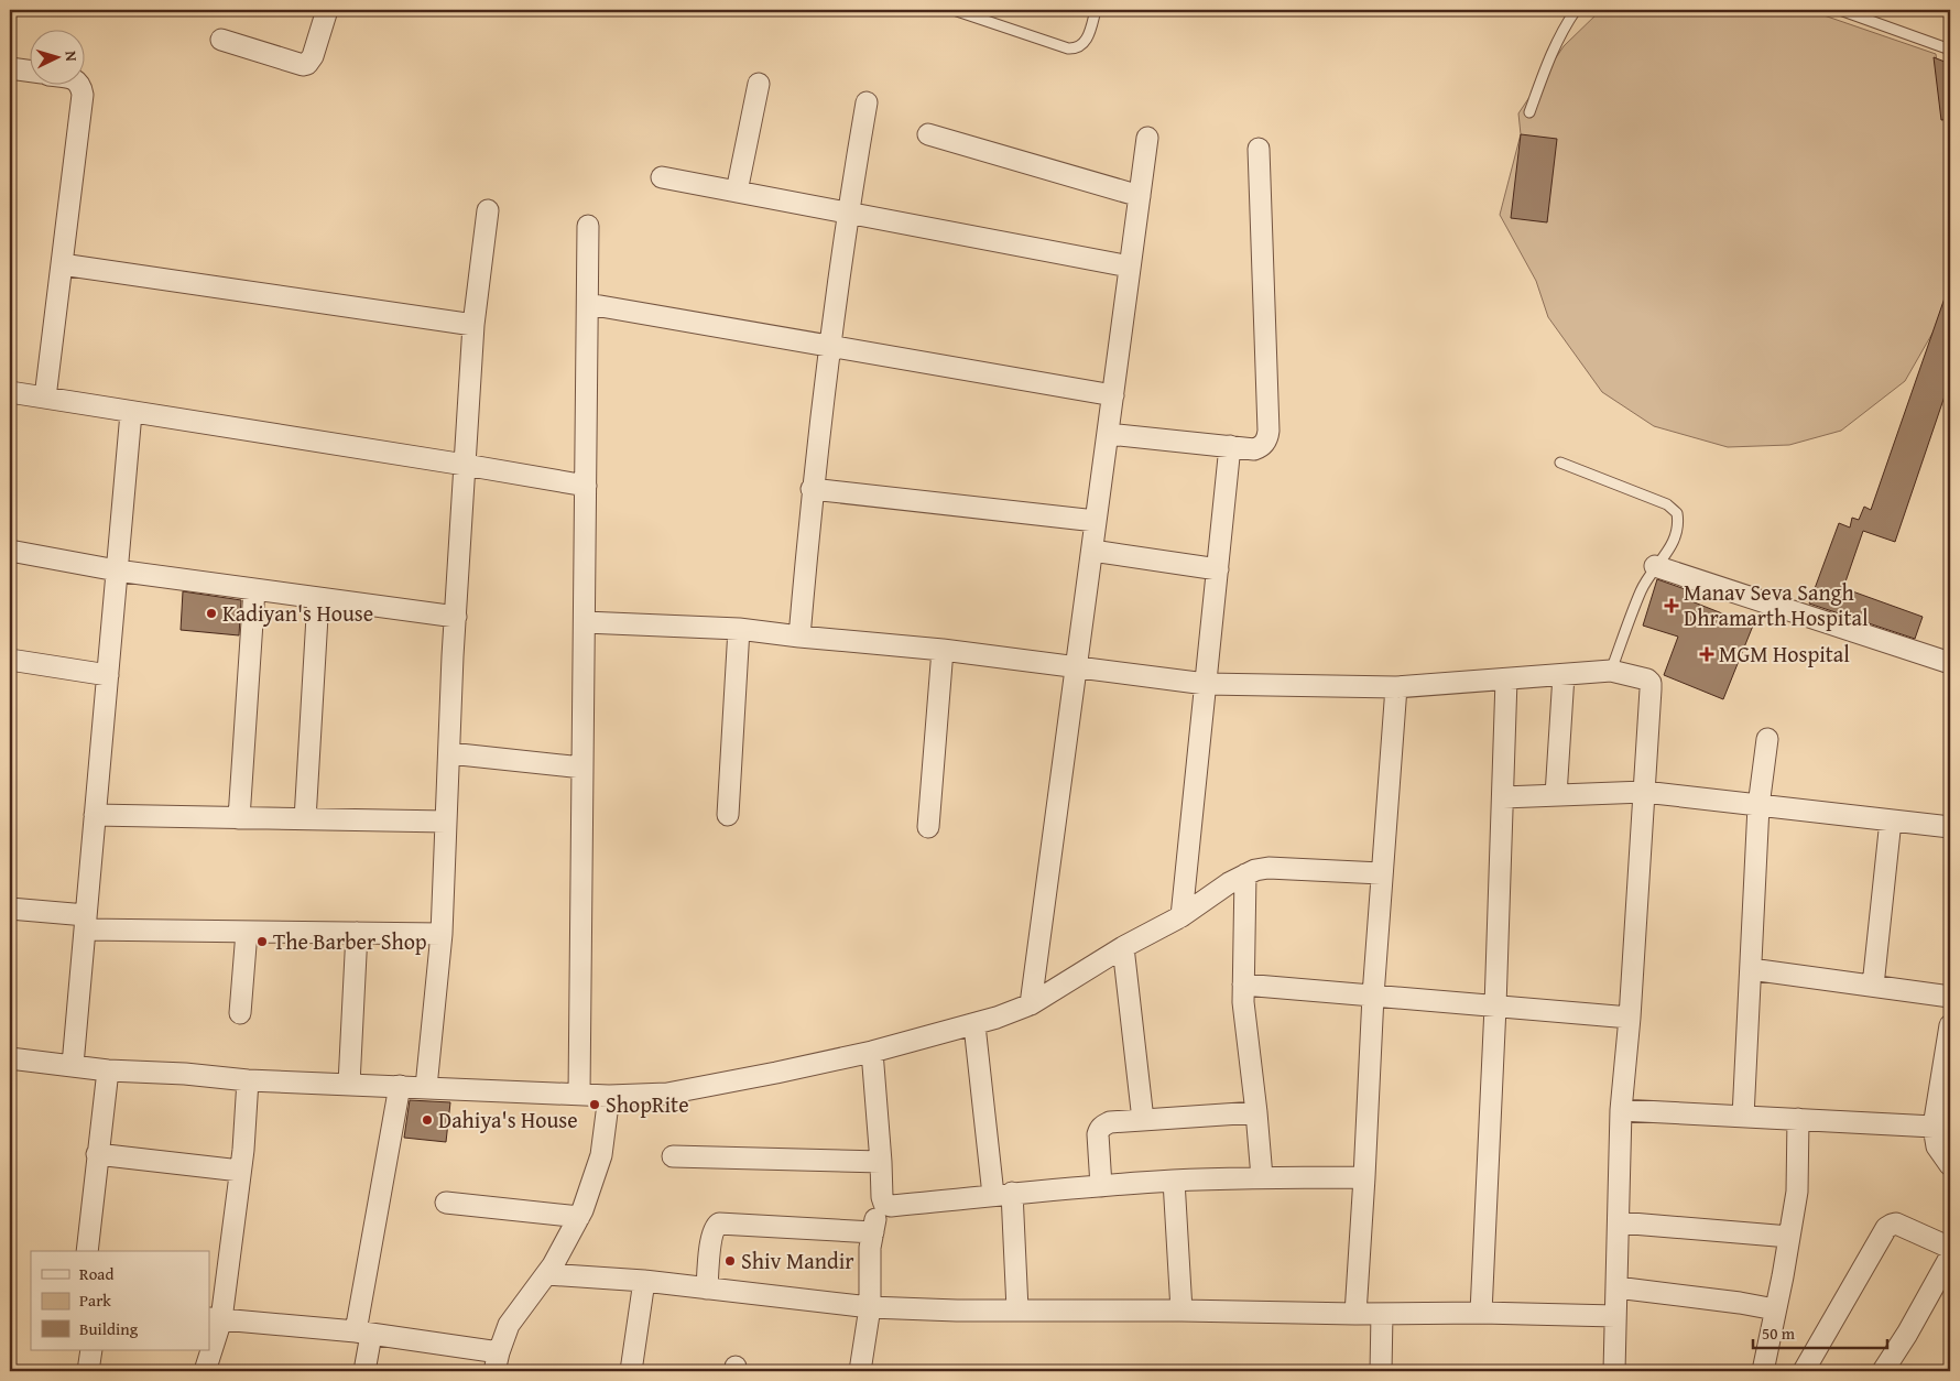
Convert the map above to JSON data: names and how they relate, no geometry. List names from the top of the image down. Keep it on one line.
{"places":{"health":["Manav Seva Sangh Dhramarth Hospital","MGM Hospital"],"other":["Kadiyan's House","The Barber Shop","ShopRite","Dahiya's House","Shiv Mandir"]},"legend":["Road","Park","Building"],"scale_bar":"50 m","north":"right"}
